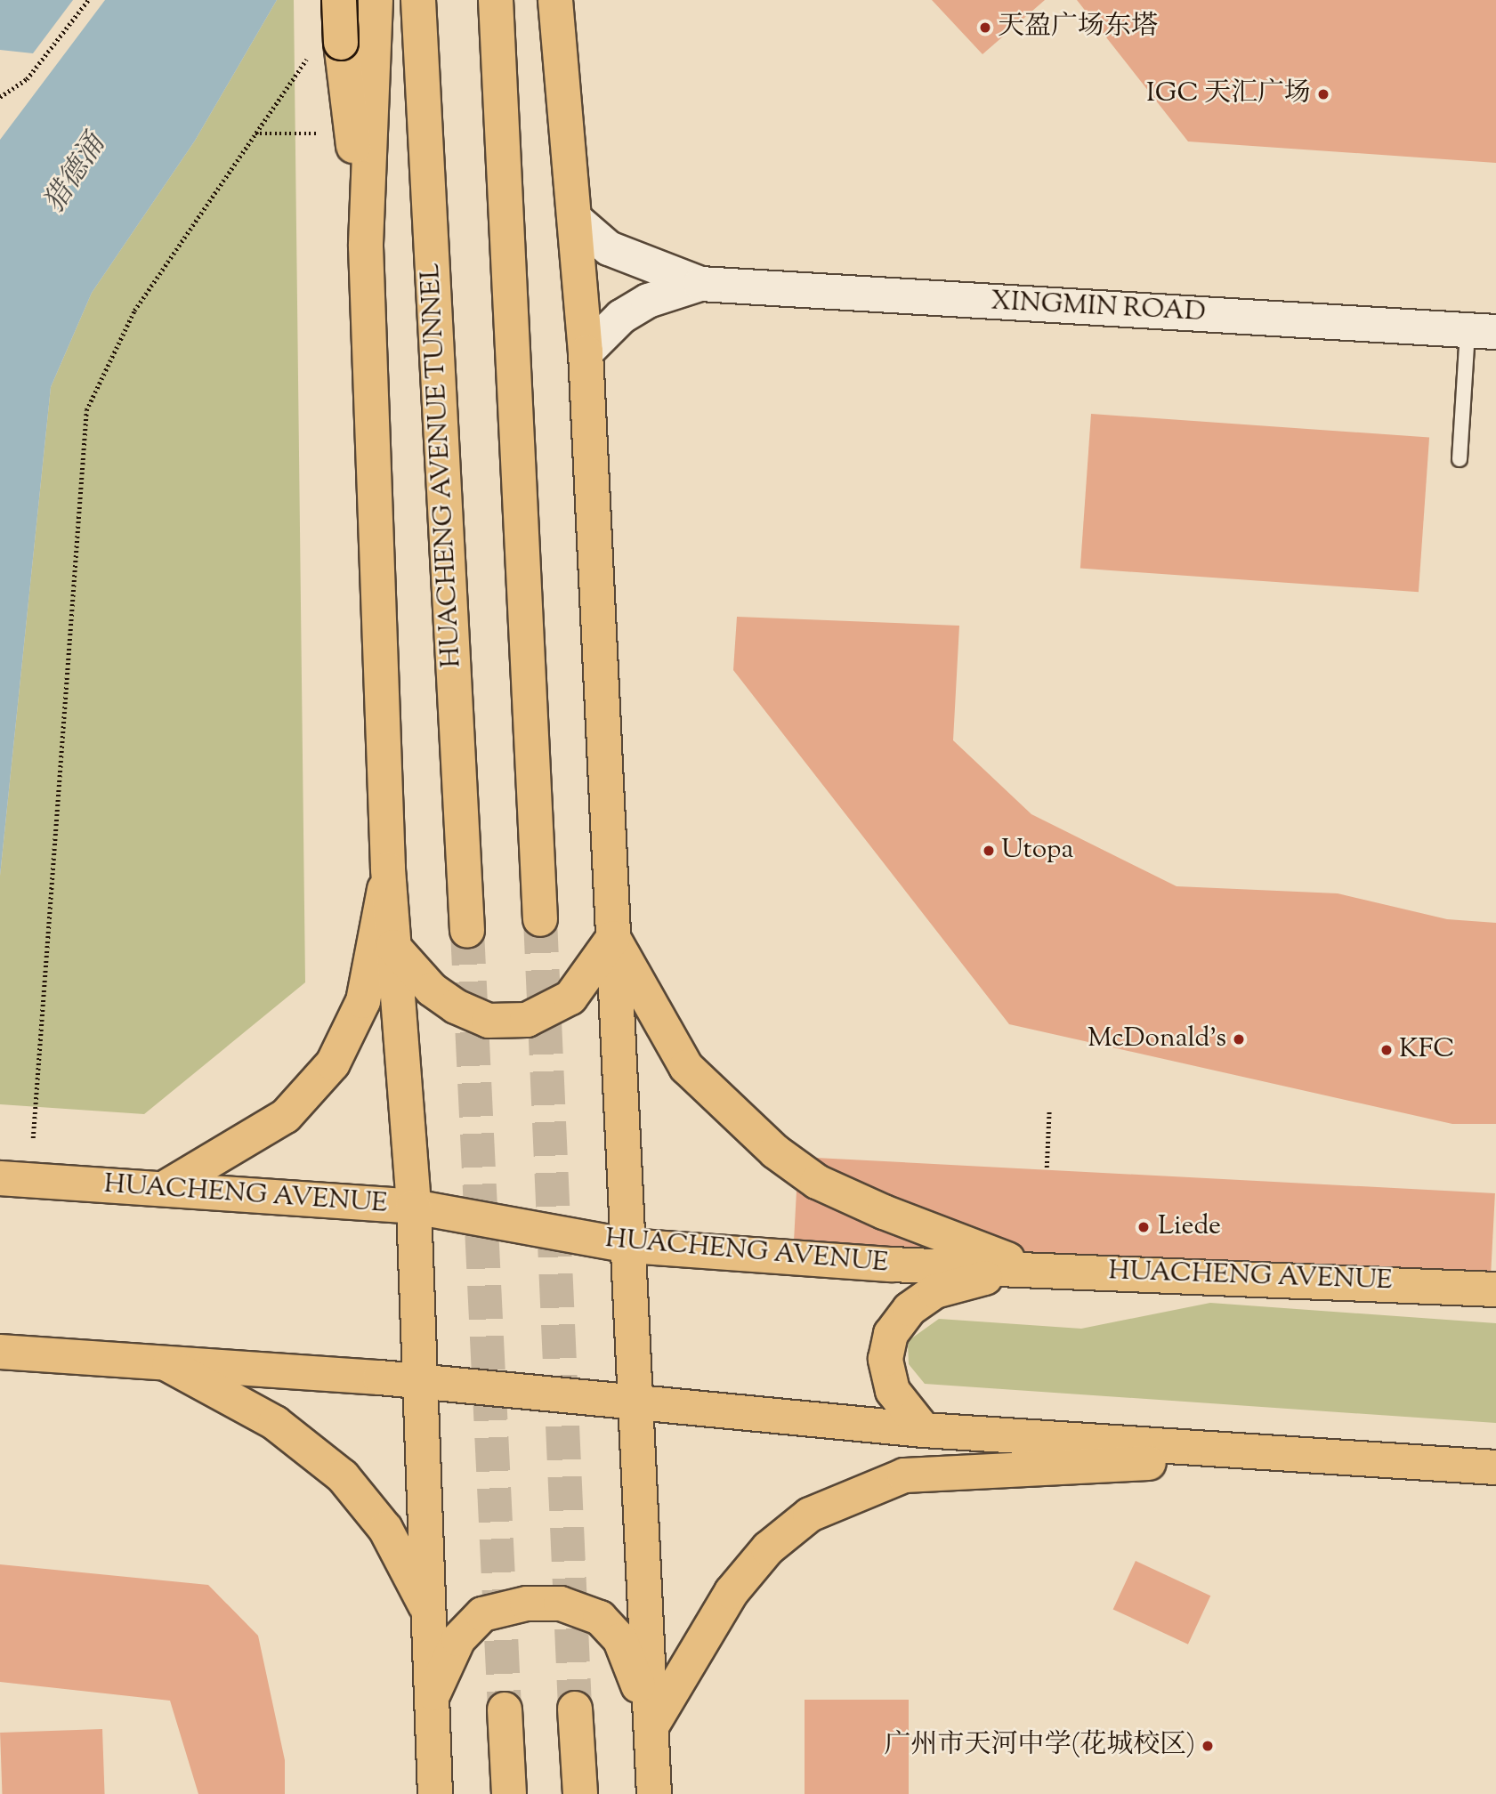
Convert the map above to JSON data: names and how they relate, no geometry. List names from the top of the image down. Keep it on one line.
{"streets":{"main road":["HUACHENG AVENUE TUNNEL","HUACHENG AVENUE"],"street":["XINGMIN ROAD"]},"water":["猎德涌"],"places":["天盈广场东塔","IGC 天汇广场","Utopa","McDonald's","KFC","Liede","广州市天河中学(花城校区)"]}
